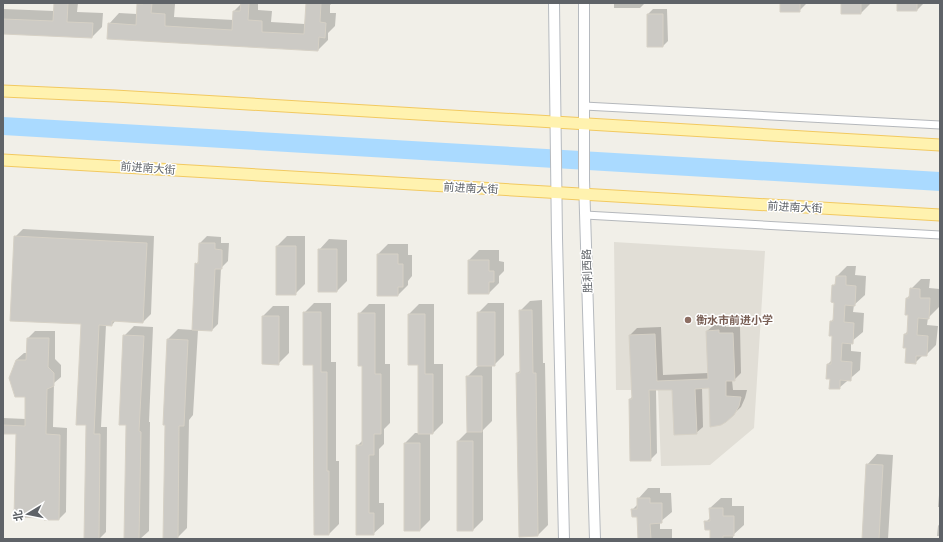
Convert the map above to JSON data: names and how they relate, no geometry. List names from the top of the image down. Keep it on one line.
{"streets":{"main road":["前进南大街","胜利西路"]},"crossings":[["前进南大街","胜利西路"]],"places":["衡水市前进小学"],"north":"left"}
